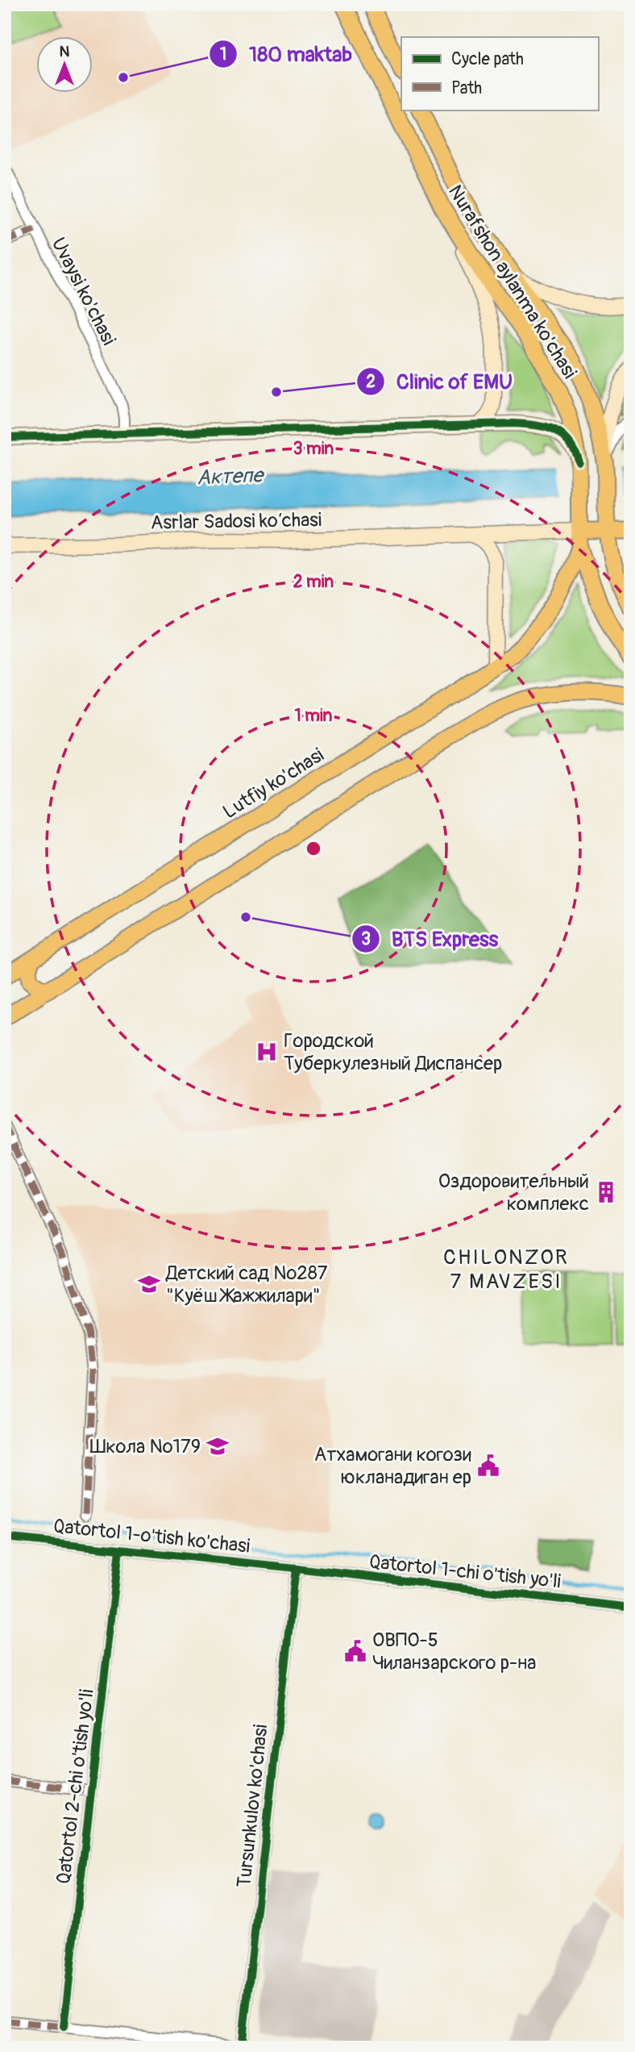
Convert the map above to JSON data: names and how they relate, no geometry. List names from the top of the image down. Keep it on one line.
{"streets":{"main road":["Nurafshon aylanma ko'chasi","Lutfiy ko'chasi"],"street":["Uvaysi ko'chasi","Asrlar Sadosi ko‘chasi","Qatortol 1-o'tish ko'chasi","Qatortol 1-chi o'tish yo'li","Qatortol 2-chi o'tish yo'li","Tursunkulov ko'chasi"]},"crossings":[["Nurafshon aylanma ko'chasi","Asrlar Sadosi ko‘chasi"],["Nurafshon aylanma ko'chasi","Lutfiy ko'chasi"],["Qatortol 1-o'tish ko'chasi","Qatortol 1-chi o'tish yo'li"],["Qatortol 1-o'tish ko'chasi","Qatortol 2-chi o'tish yo'li"],["Qatortol 1-o'tish ko'chasi","Tursunkulov ko'chasi"],["Qatortol 1-chi o'tish yo'li","Tursunkulov ko'chasi"]],"districts":["CHILONZOR 7 MAVZESI"],"water":["Актепе"],"places":{"other":["180 maktab","Clinic of EMU","BTS Express"],"hospital":["Городской Туберкулезный Диспансер"],"building":["Оздоровительный комплекс"],"school or university":["Детский сад №287 \"Куёш Жажжилари\"","Школа №179"],"public building":["Атхамогани когози юкланадиган ер","ОВПО-5 Чиланзарского р-на"]},"legend":["Cycle path","Path"],"north":"top","rings":["3 min","2 min","1 min"]}
